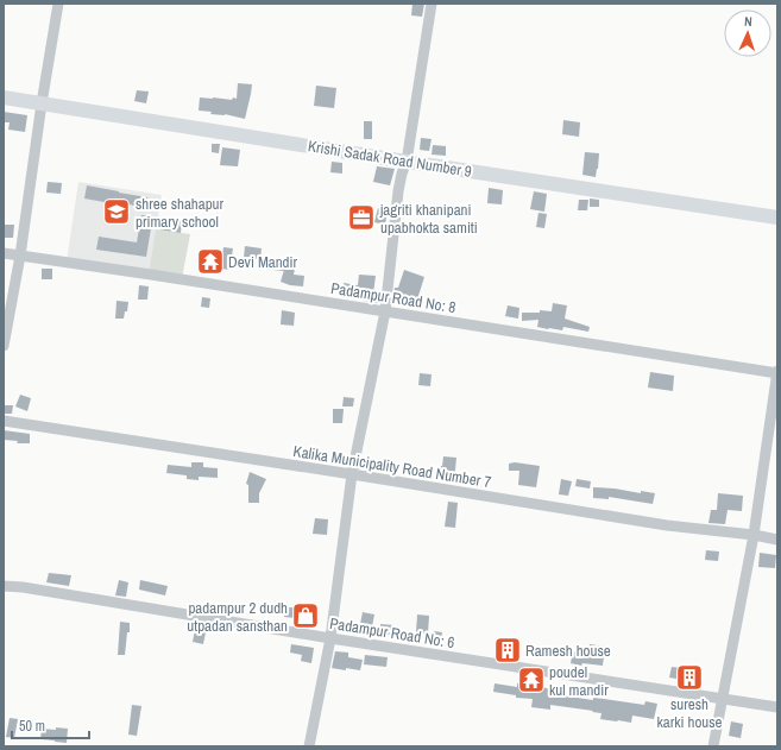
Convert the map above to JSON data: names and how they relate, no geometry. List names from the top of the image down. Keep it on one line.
{"streets":{"street":["Krishi Sadak Road Number 9","Padampur Road No: 8","Kalika Municipality Road Number 7","Padampur Road No: 6"]},"places":{"school or university":["shree shahapur primary school"],"office":["jagriti khanipani upabhokta samiti"],"temple":["Devi Mandir","poudel kul mandir"],"shop":["padampur 2 dudh utpadan sansthan"],"building":["Ramesh house","suresh karki house"]},"scale_bar":"50 m","north":"top"}
